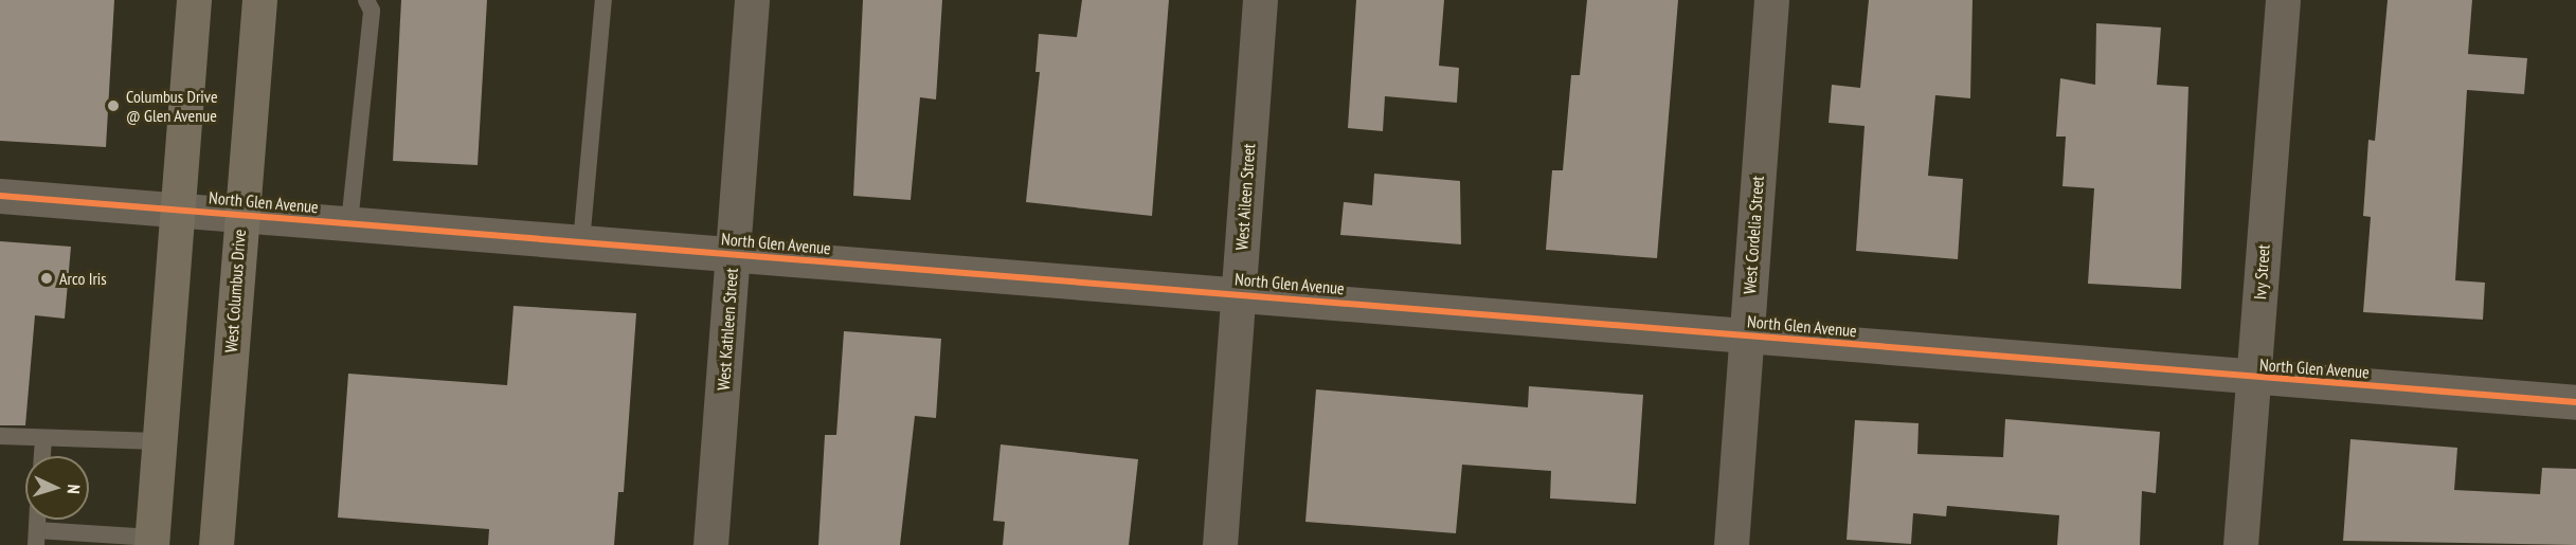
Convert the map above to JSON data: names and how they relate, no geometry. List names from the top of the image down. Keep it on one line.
{"streets":{"main road":["West Columbus Drive"],"street":["West Aileen Street","North Glen Avenue","West Cordelia Street","Ivy Street","West Kathleen Street"]},"crossings":[["West Aileen Street","North Glen Avenue"],["North Glen Avenue","West Cordelia Street"],["North Glen Avenue","Ivy Street"],["North Glen Avenue","West Columbus Drive"],["North Glen Avenue","West Kathleen Street"]],"places":["Columbus Drive @ Glen Avenue","Arco Iris"],"north":"right"}
